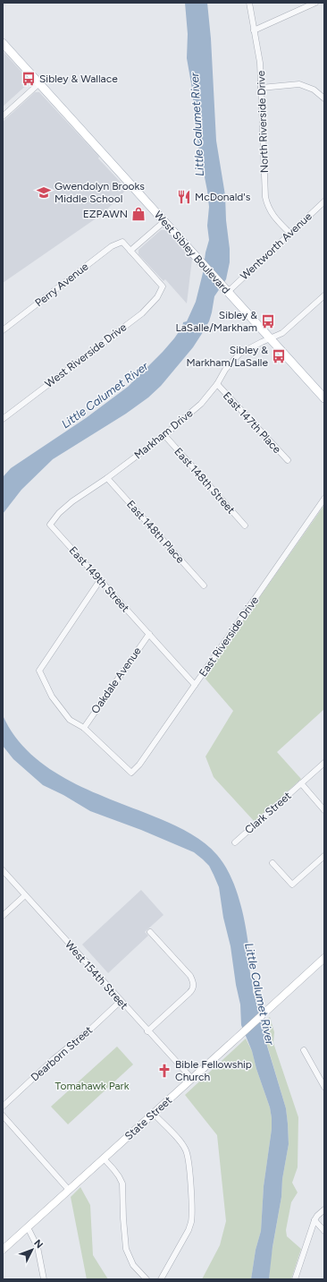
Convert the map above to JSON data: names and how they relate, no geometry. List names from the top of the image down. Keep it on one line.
{"streets":{"main road":["West Sibley Boulevard","State Street"],"street":["North Riverside Drive","Wentworth Avenue","Perry Avenue","West Riverside Drive","East 147th Place","Markham Drive","East 148th Street","East 148th Place","East 149th Street","East Riverside Drive","Oakdale Avenue","Clark Street","West 154th Street","Dearborn Street"]},"crossings":[["North Riverside Drive","Wentworth Avenue"],["Wentworth Avenue","West Sibley Boulevard"],["West Sibley Boulevard","Markham Drive"],["Perry Avenue","West Riverside Drive"],["East 147th Place","Markham Drive"],["Markham Drive","East 148th Street"],["Markham Drive","East 148th Place"],["Markham Drive","East 149th Street"],["East 149th Street","East Riverside Drive"],["East 149th Street","Oakdale Avenue"],["East Riverside Drive","Oakdale Avenue"],["West 154th Street","Dearborn Street"],["West 154th Street","State Street"]],"water":["Little Calumet River"],"parks":["Tomahawk Park"],"places":{"bus stop":["Sibley & Wallace","Sibley & LaSalle/Markham","Sibley & Markham/LaSalle"],"school or university":["Gwendolyn Brooks Middle School"],"restaurant":["McDonald's"],"shop":["EZPAWN"],"church":["Bible Fellowship Church"]},"north":"top right"}
